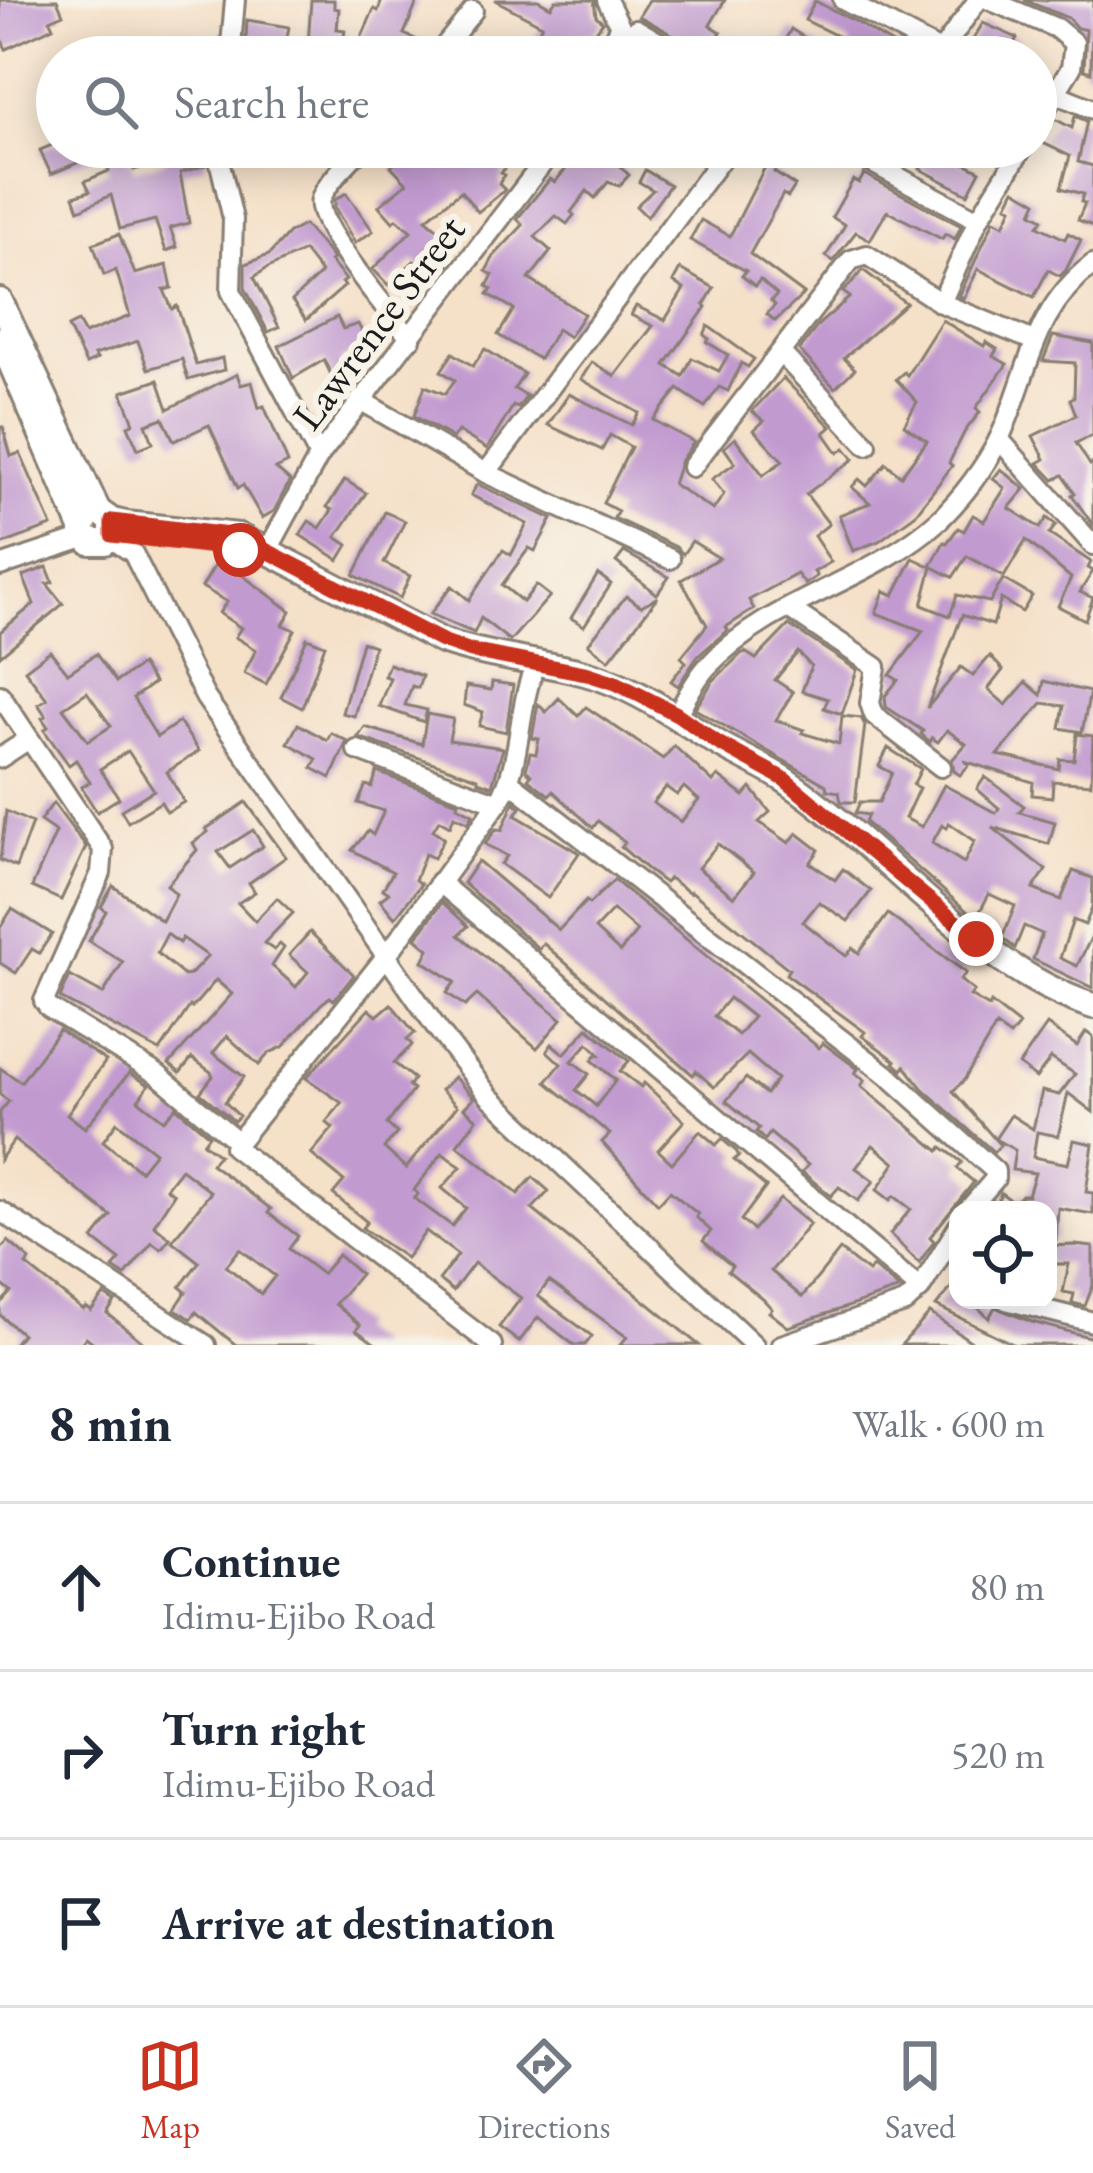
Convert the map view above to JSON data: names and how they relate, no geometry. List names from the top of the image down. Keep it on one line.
{"streets":{"street":["Lawrence Street"]},"page":{"search":"Search here","heading":["8 min","Walk · 600 m"],"list":[["Continue","Idimu-Ejibo Road","80 m"],["Turn right","Idimu-Ejibo Road","520 m"],"Arrive at destination"],"nav":["Map","Directions","Saved"]}}
